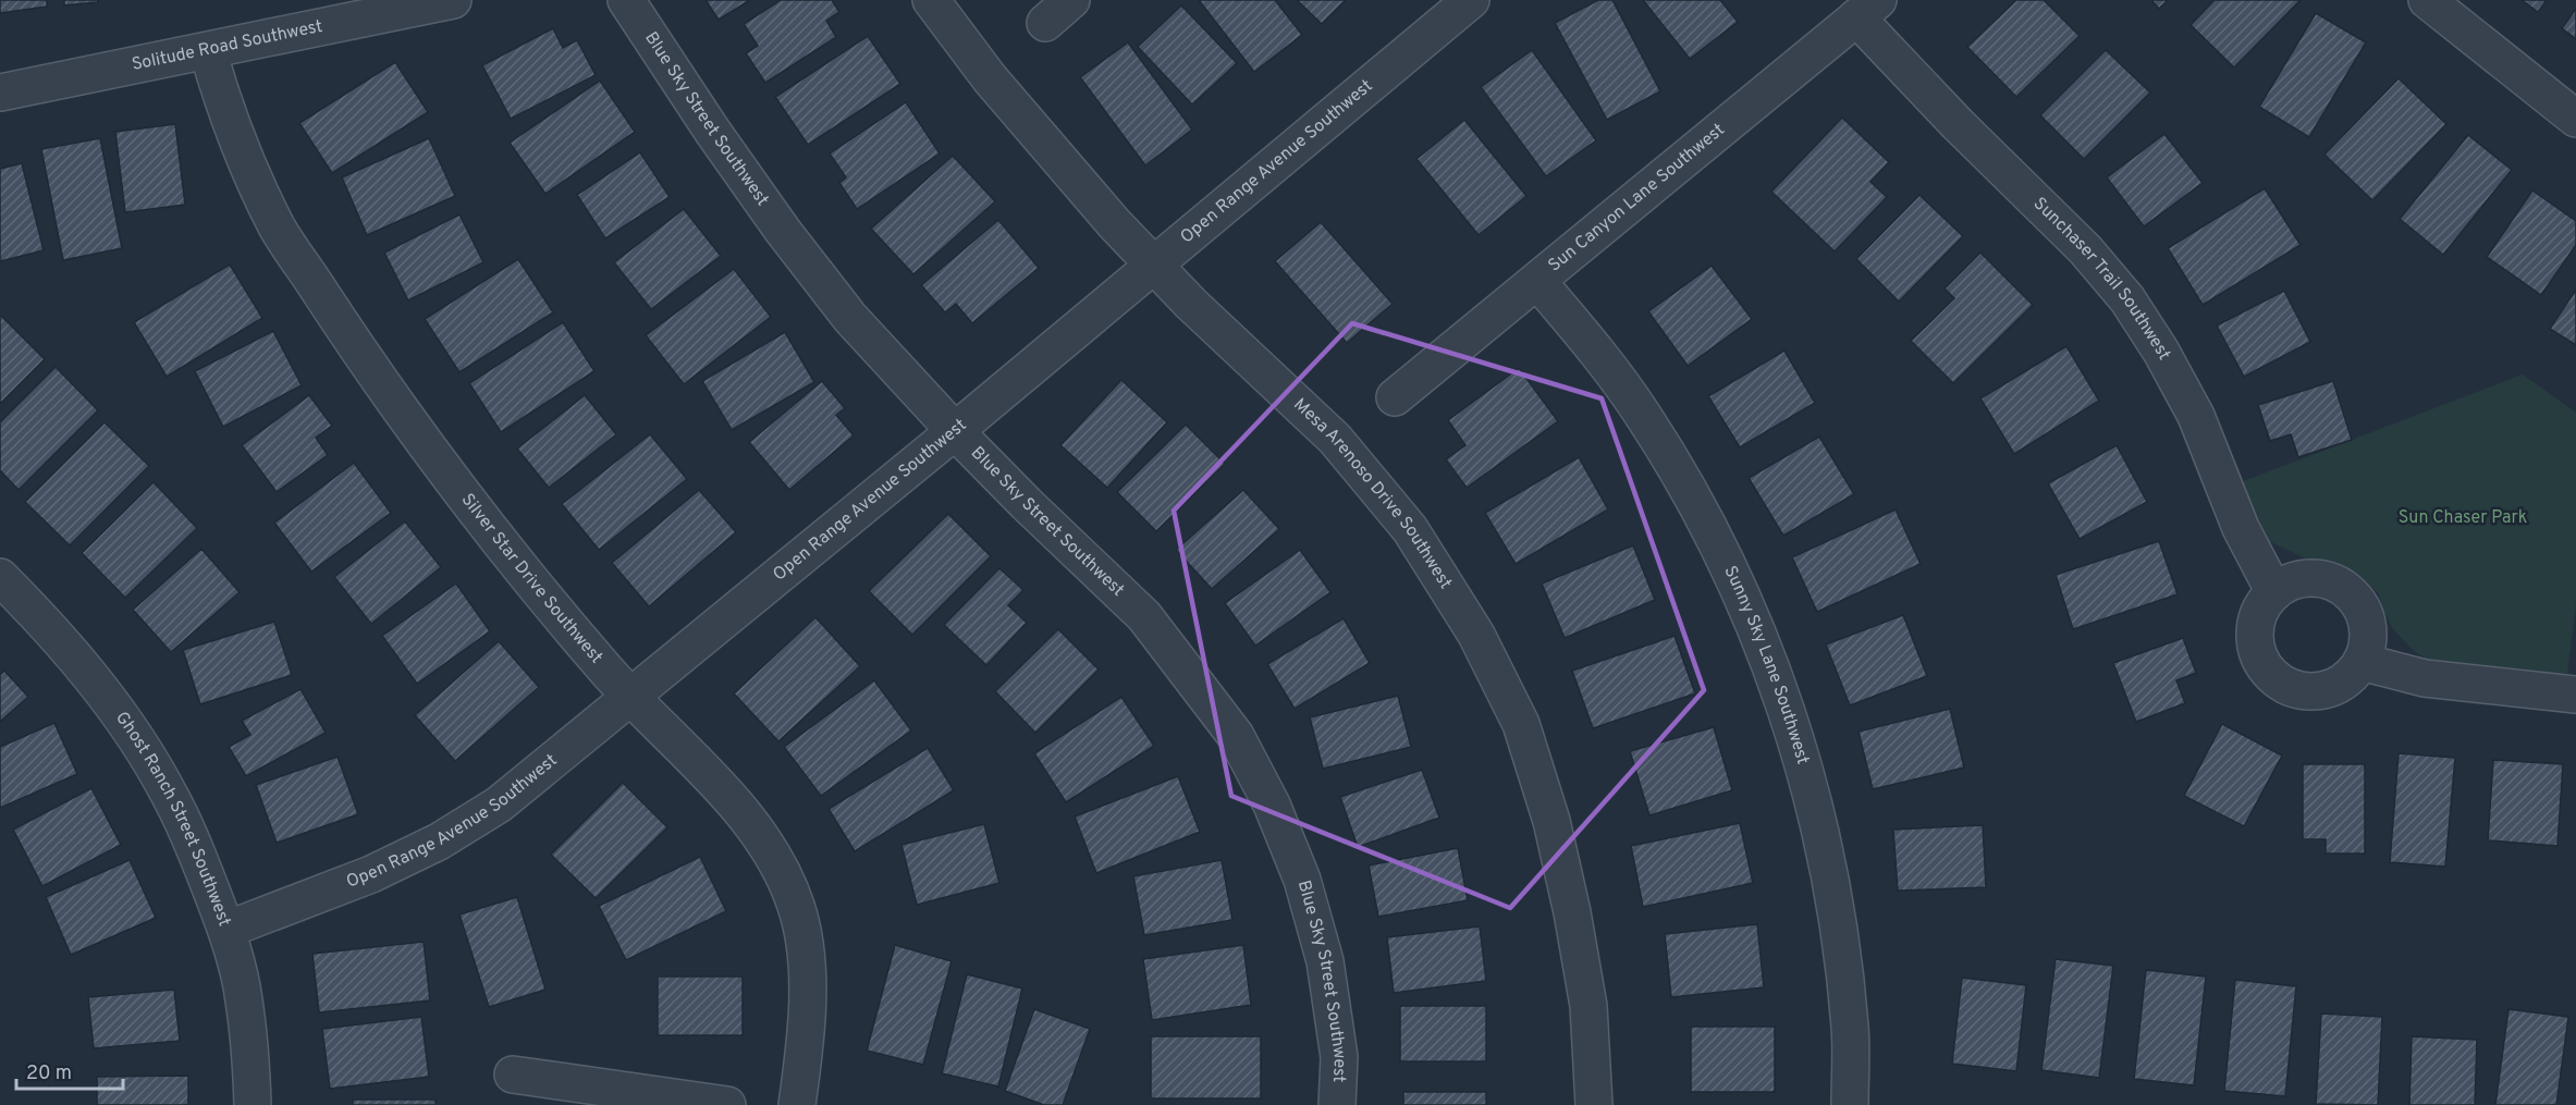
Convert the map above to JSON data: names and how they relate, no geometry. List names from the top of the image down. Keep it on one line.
{"streets":{"street":["Solitude Road Southwest","Blue Sky Street Southwest","Open Range Avenue Southwest","Sun Canyon Lane Southwest","Sunchaser Trail Southwest","Mesa Arenoso Drive Southwest","Silver Star Drive Southwest","Sunny Sky Lane Southwest","Ghost Ranch Street Southwest"]},"crossings":[["Solitude Road Southwest","Silver Star Drive Southwest"],["Blue Sky Street Southwest","Open Range Avenue Southwest"],["Open Range Avenue Southwest","Mesa Arenoso Drive Southwest"],["Open Range Avenue Southwest","Silver Star Drive Southwest"],["Open Range Avenue Southwest","Ghost Ranch Street Southwest"],["Sun Canyon Lane Southwest","Sunchaser Trail Southwest"],["Sun Canyon Lane Southwest","Sunny Sky Lane Southwest"]],"parks":["Sun Chaser Park"],"scale_bar":"20 m"}
